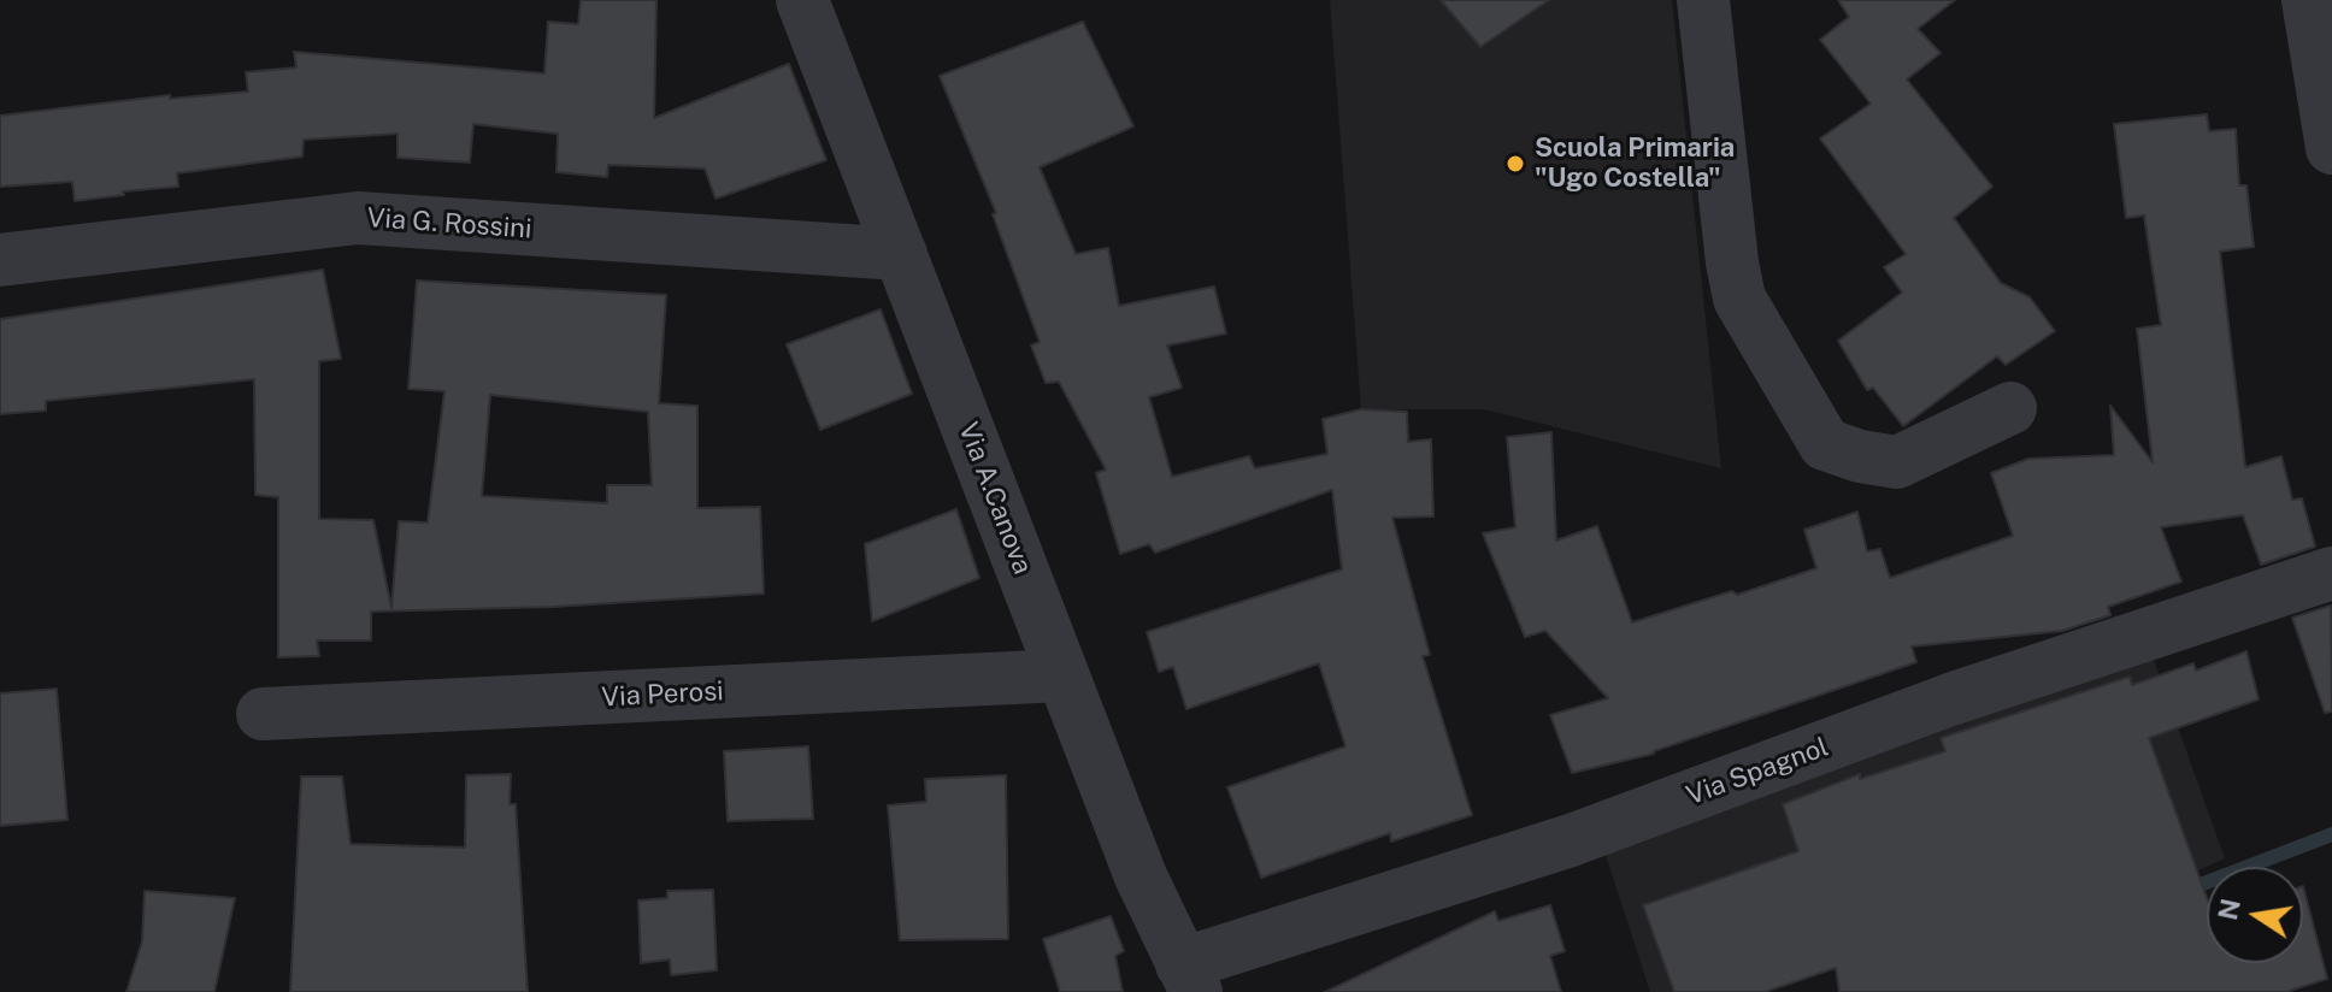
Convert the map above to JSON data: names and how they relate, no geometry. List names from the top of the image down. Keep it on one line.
{"streets":{"street":["Via G. Rossini","Via A.Canova","Via Perosi","Via Spagnol"]},"crossings":[["Via G. Rossini","Via A.Canova"],["Via A.Canova","Via Perosi"],["Via A.Canova","Via Spagnol"]],"places":["Scuola Primaria \"Ugo Costella\""],"north":"left"}
